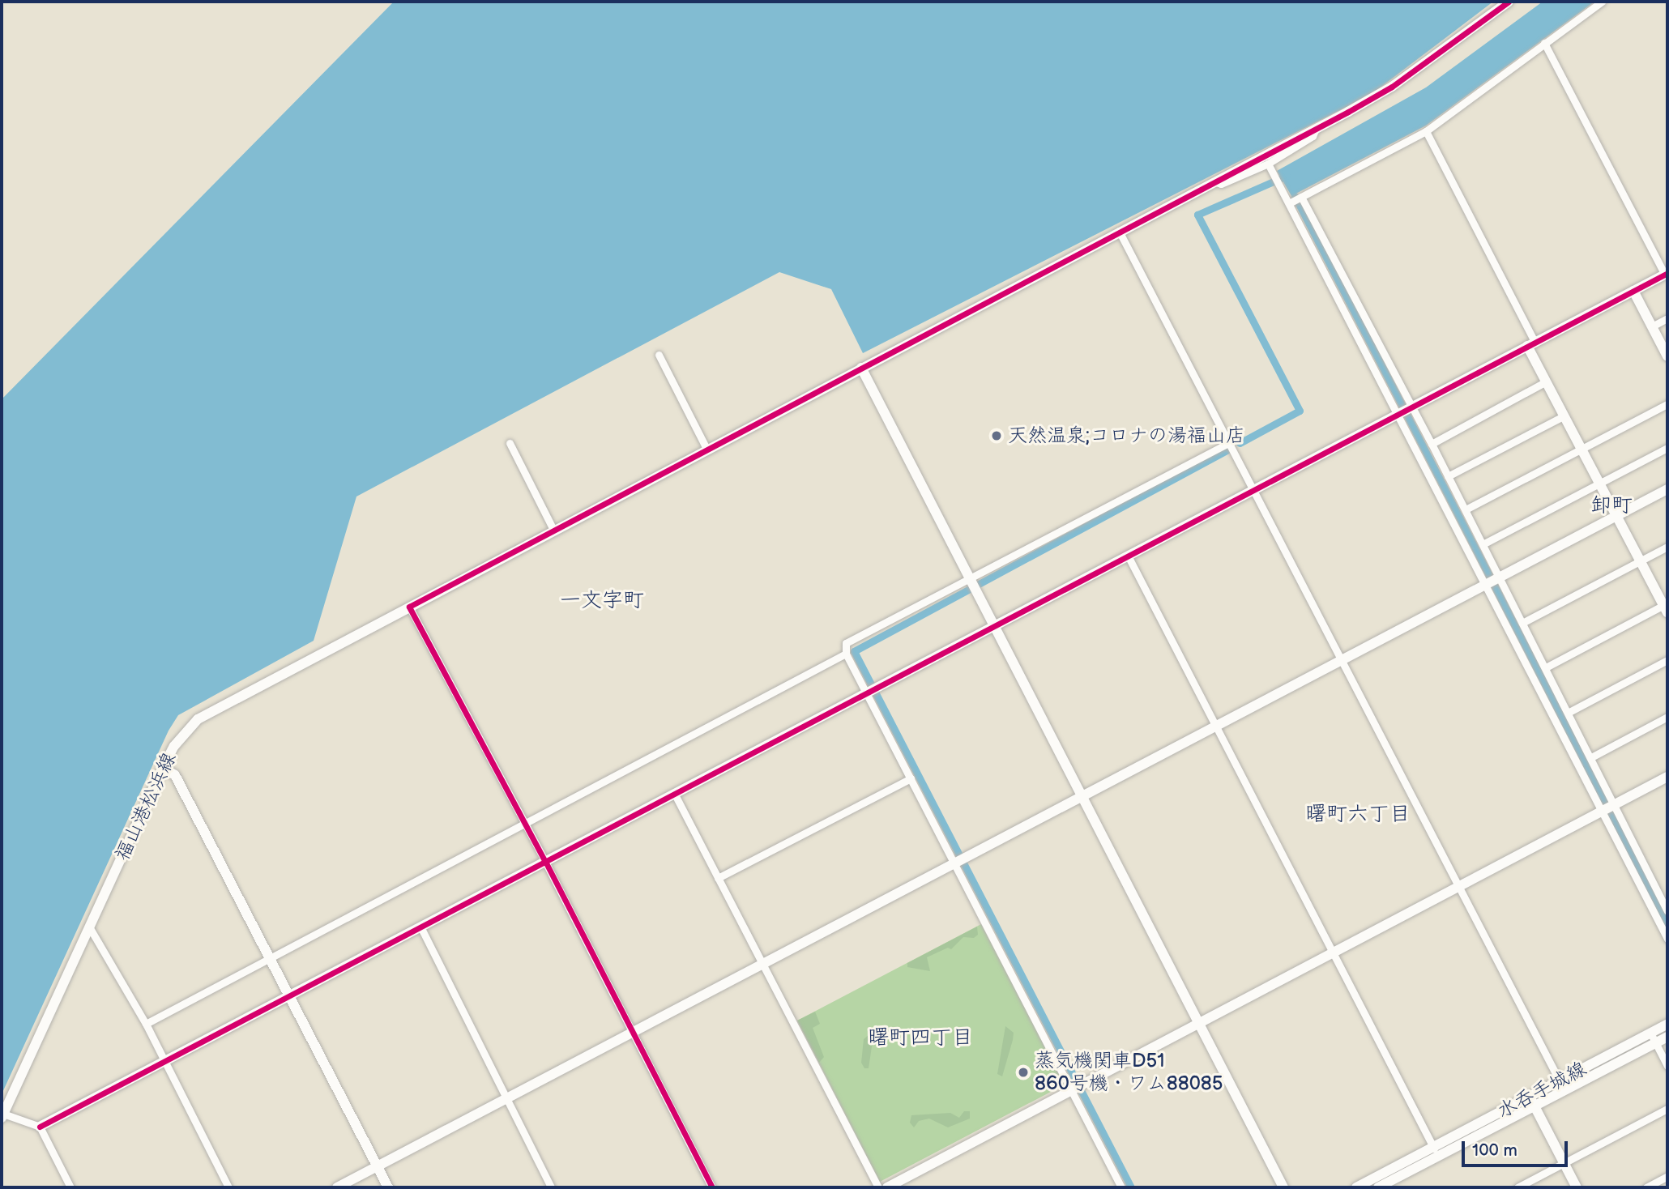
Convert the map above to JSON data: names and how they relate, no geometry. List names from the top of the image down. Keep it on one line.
{"streets":{"street":["福山港松浜線","水呑手城線"]},"districts":["卸町","一文字町","曙町六丁目","曙町四丁目"],"places":["天然温泉;コロナの湯福山店","蒸気機関車D51 860号機・ワム88085"],"scale_bar":"100 m"}
